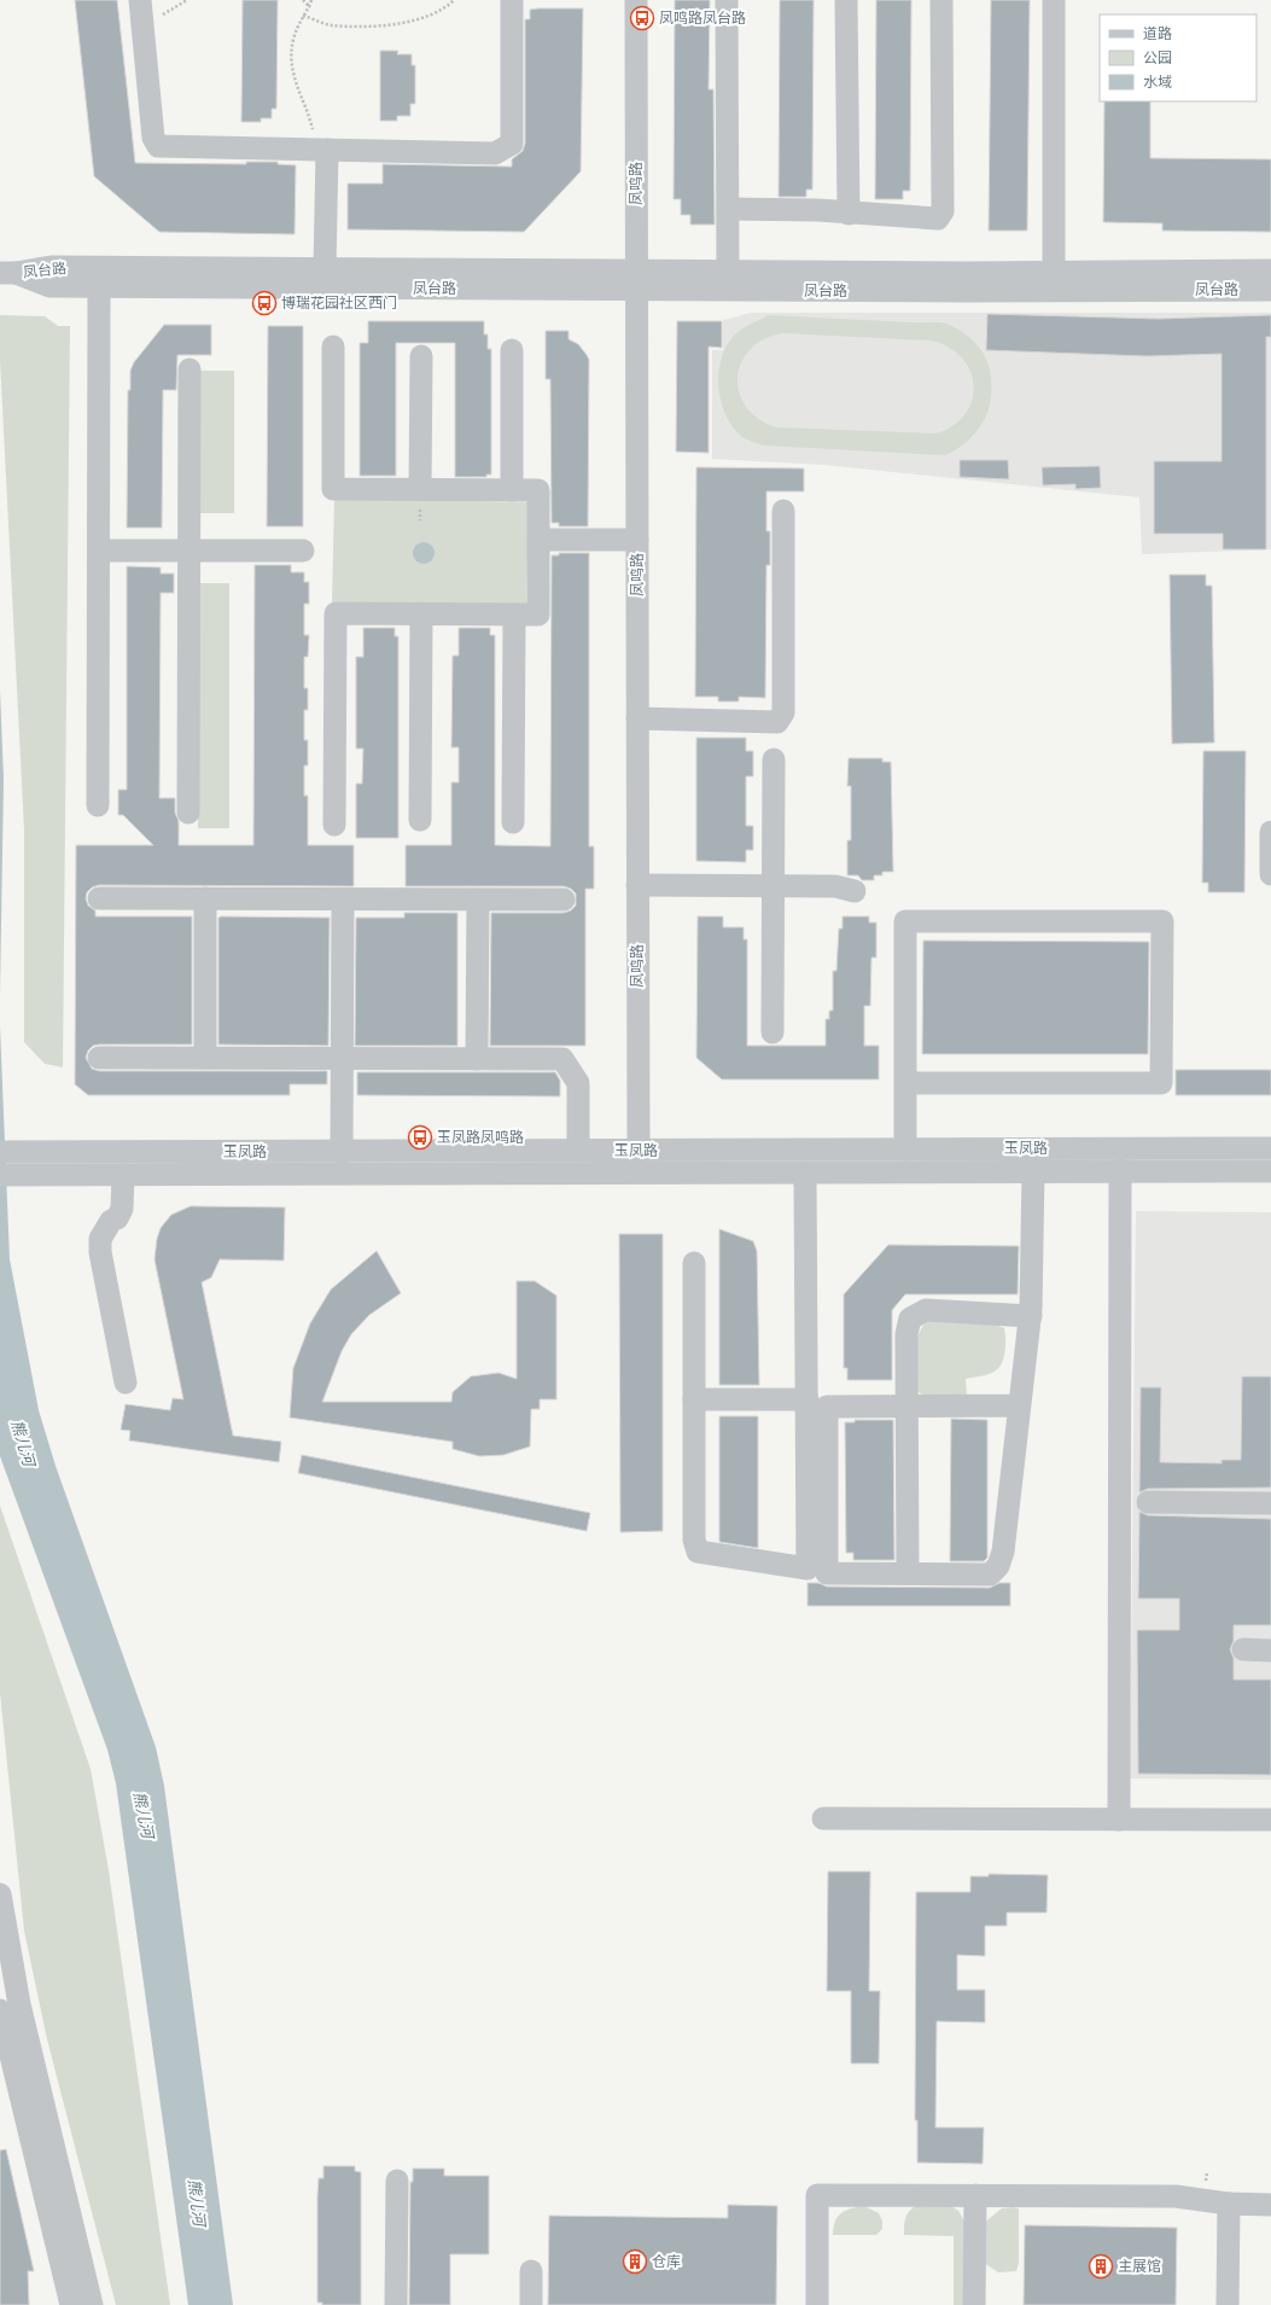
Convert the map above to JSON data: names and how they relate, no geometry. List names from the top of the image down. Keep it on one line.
{"streets":{"street":["凤鸣路","凤台路","玉凤路"]},"crossings":[["凤鸣路","凤台路"],["凤鸣路","玉凤路"]],"water":["熊儿河"],"places":{"bus stop":["凤鸣路凤台路","博瑞花园社区西门","玉凤路凤鸣路"],"building":["仓库","主展馆"]},"legend":["道路","公园","水域"]}
